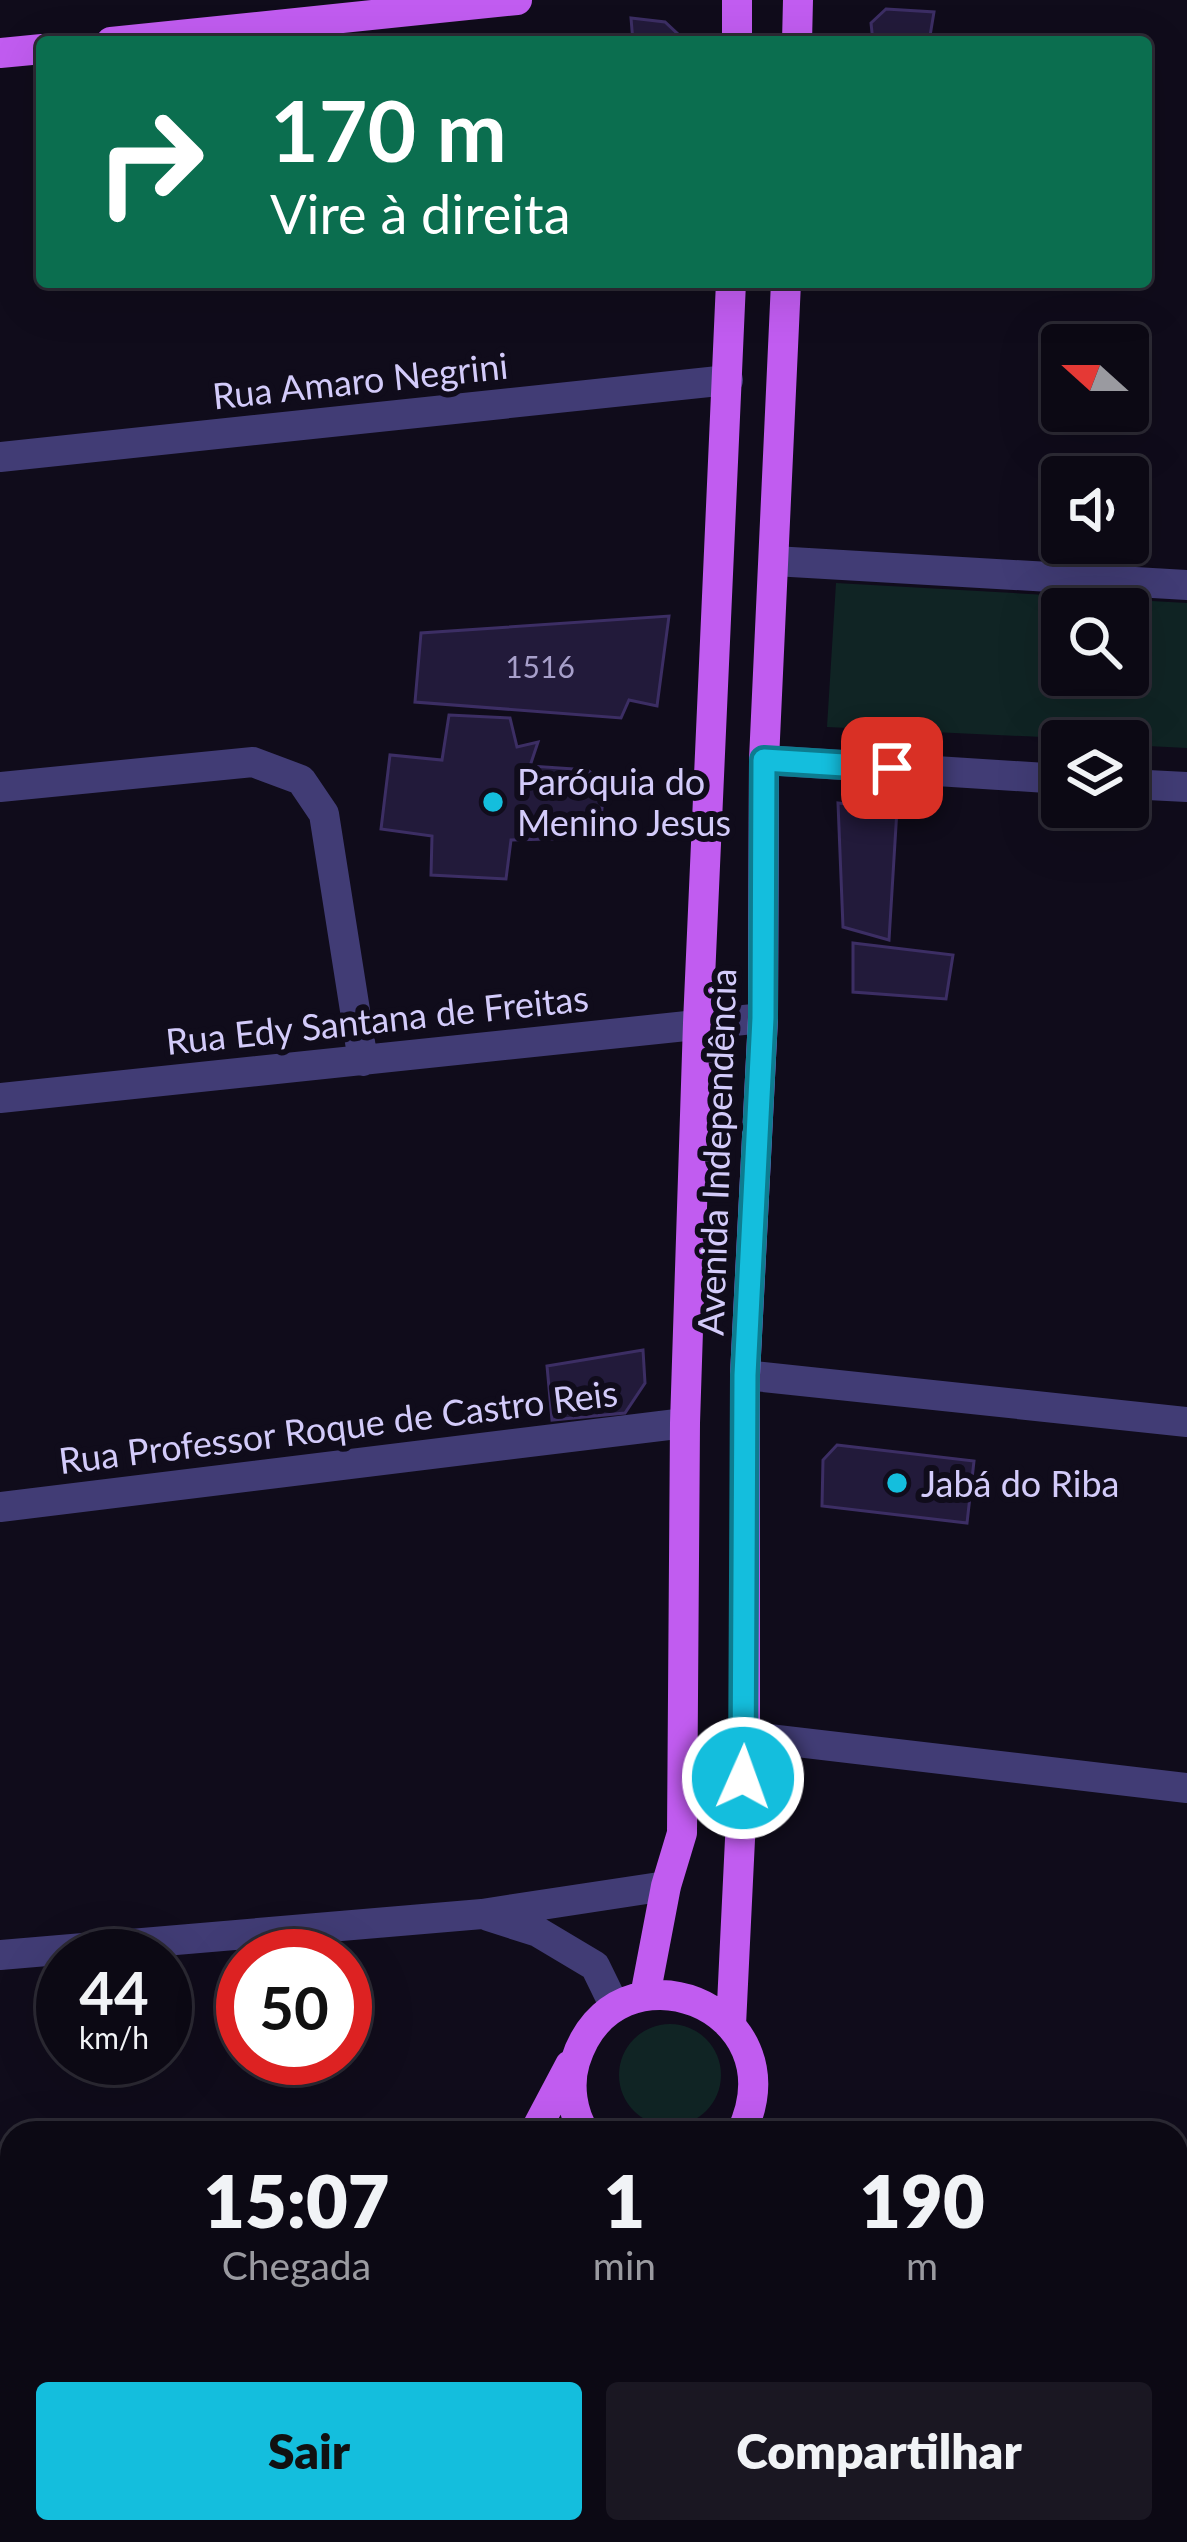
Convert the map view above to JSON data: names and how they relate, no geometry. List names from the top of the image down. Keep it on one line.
{"streets":{"main road":["Avenida Independência"],"street":["Rua Amaro Negrini","Rua Edy Santana de Freitas","Rua Professor Roque de Castro Reis"]},"crossings":[["Rua Amaro Negrini","Avenida Independência"],["Rua Edy Santana de Freitas","Avenida Independência"],["Avenida Independência","Rua Professor Roque de Castro Reis"]],"places":["Paróquia do Menino Jesus","Jabá do Riba"],"house_numbers":["1516"],"north":"left","page":{"turn":["170 m","Vire à direita"],"speed":"44 km/h","limit":"50","eta":["15:07","Chegada","1","min","190","m"],"buttons":["Sair","Compartilhar"]}}
